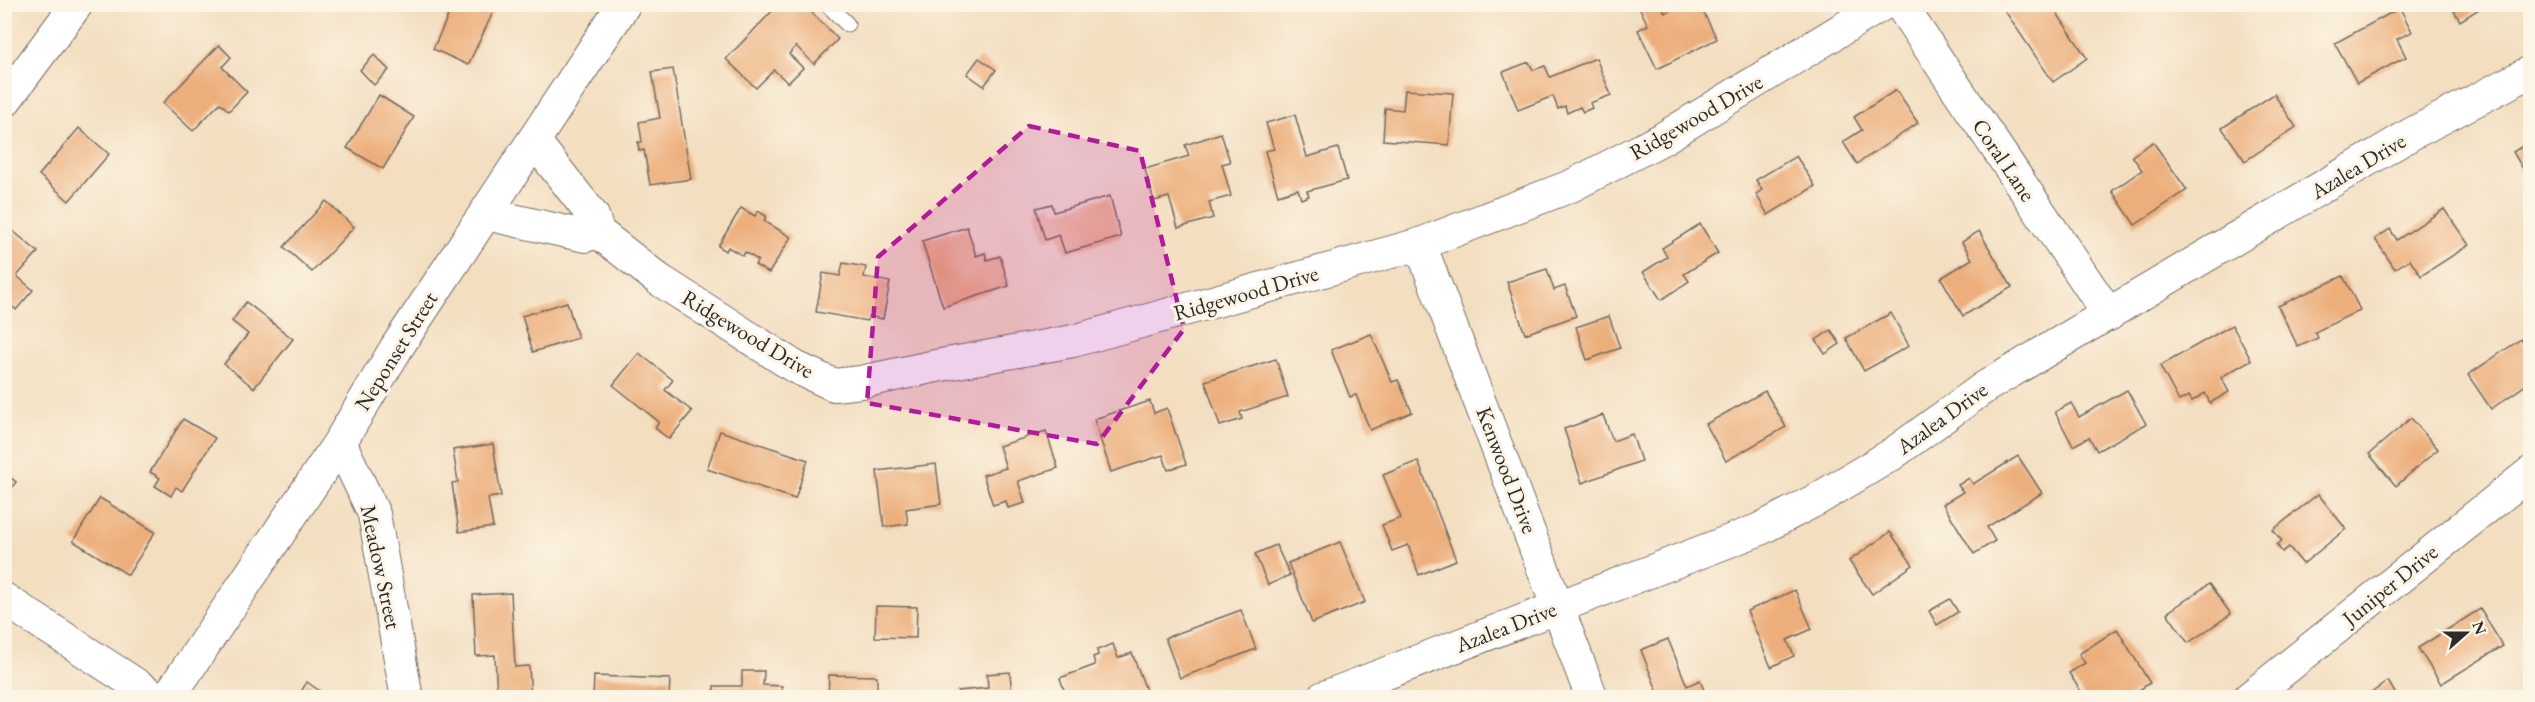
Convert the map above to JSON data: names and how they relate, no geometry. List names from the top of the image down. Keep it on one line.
{"streets":{"main road":["Neponset Street"],"street":["Ridgewood Drive","Coral Lane","Azalea Drive","Kenwood Drive","Meadow Street","Juniper Drive"]},"crossings":[["Ridgewood Drive","Neponset Street"],["Ridgewood Drive","Kenwood Drive"],["Coral Lane","Azalea Drive"],["Azalea Drive","Kenwood Drive"],["Neponset Street","Meadow Street"]],"north":"right"}
